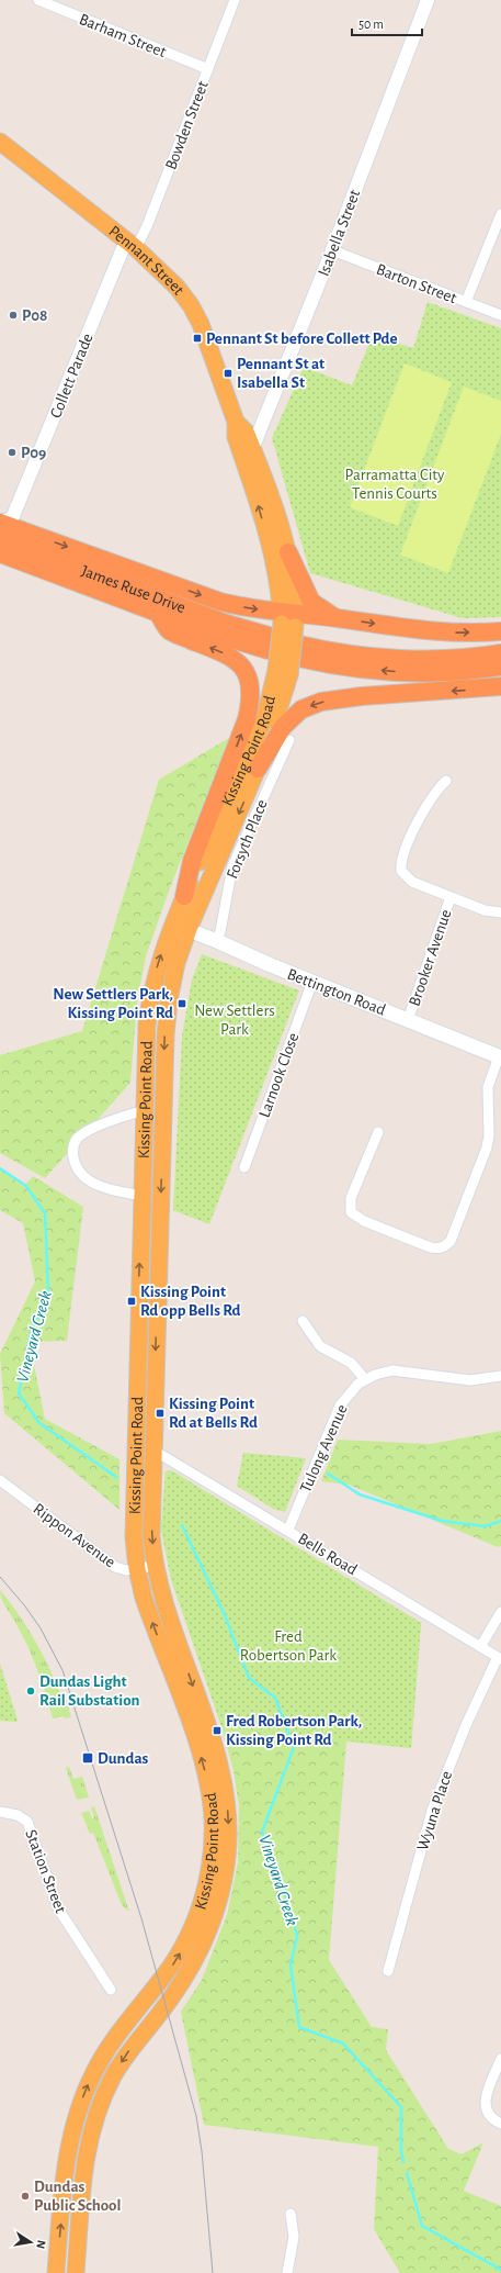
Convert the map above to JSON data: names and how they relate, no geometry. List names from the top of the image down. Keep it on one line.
{"streets":{"highway":["James Ruse Drive"],"main road":["Pennant Street","Kissing Point Road","Bettington Road"],"street":["Barham Street","Bowden Street","Isabella Street","Barton Street","Collett Parade","Forsyth Place","Brooker Avenue","Larnook Close","Tulong Avenue","Rippon Avenue","Bells Road","Wyuna Place","Station Street"]},"crossings":[["Barham Street","Bowden Street"],["Bowden Street","Pennant Street"],["Bowden Street","Collett Parade"],["Isabella Street","Pennant Street"],["Isabella Street","Barton Street"],["Pennant Street","Collett Parade"],["Pennant Street","Kissing Point Road"],["Kissing Point Road","Bettington Road"],["Kissing Point Road","Rippon Avenue"],["Kissing Point Road","Bells Road"],["Forsyth Place","Bettington Road"],["Brooker Avenue","Bettington Road"],["Bettington Road","Larnook Close"],["Tulong Avenue","Bells Road"],["Bells Road","Wyuna Place"]],"water":["Vineyard Creek"],"parks":["Parramatta City Tennis Courts","New Settlers Park","Fred Robertson Park"],"places":{"other":["P08","P09","Dundas Light Rail Substation","Dundas Public School"],"transit":["Pennant St before Collett Pde","Pennant St at Isabella St","New Settlers Park, Kissing Point Rd","Kissing Point Rd opp Bells Rd","Kissing Point Rd at Bells Rd","Fred Robertson Park, Kissing Point Rd","Dundas"]},"scale_bar":"50 m","north":"right"}
